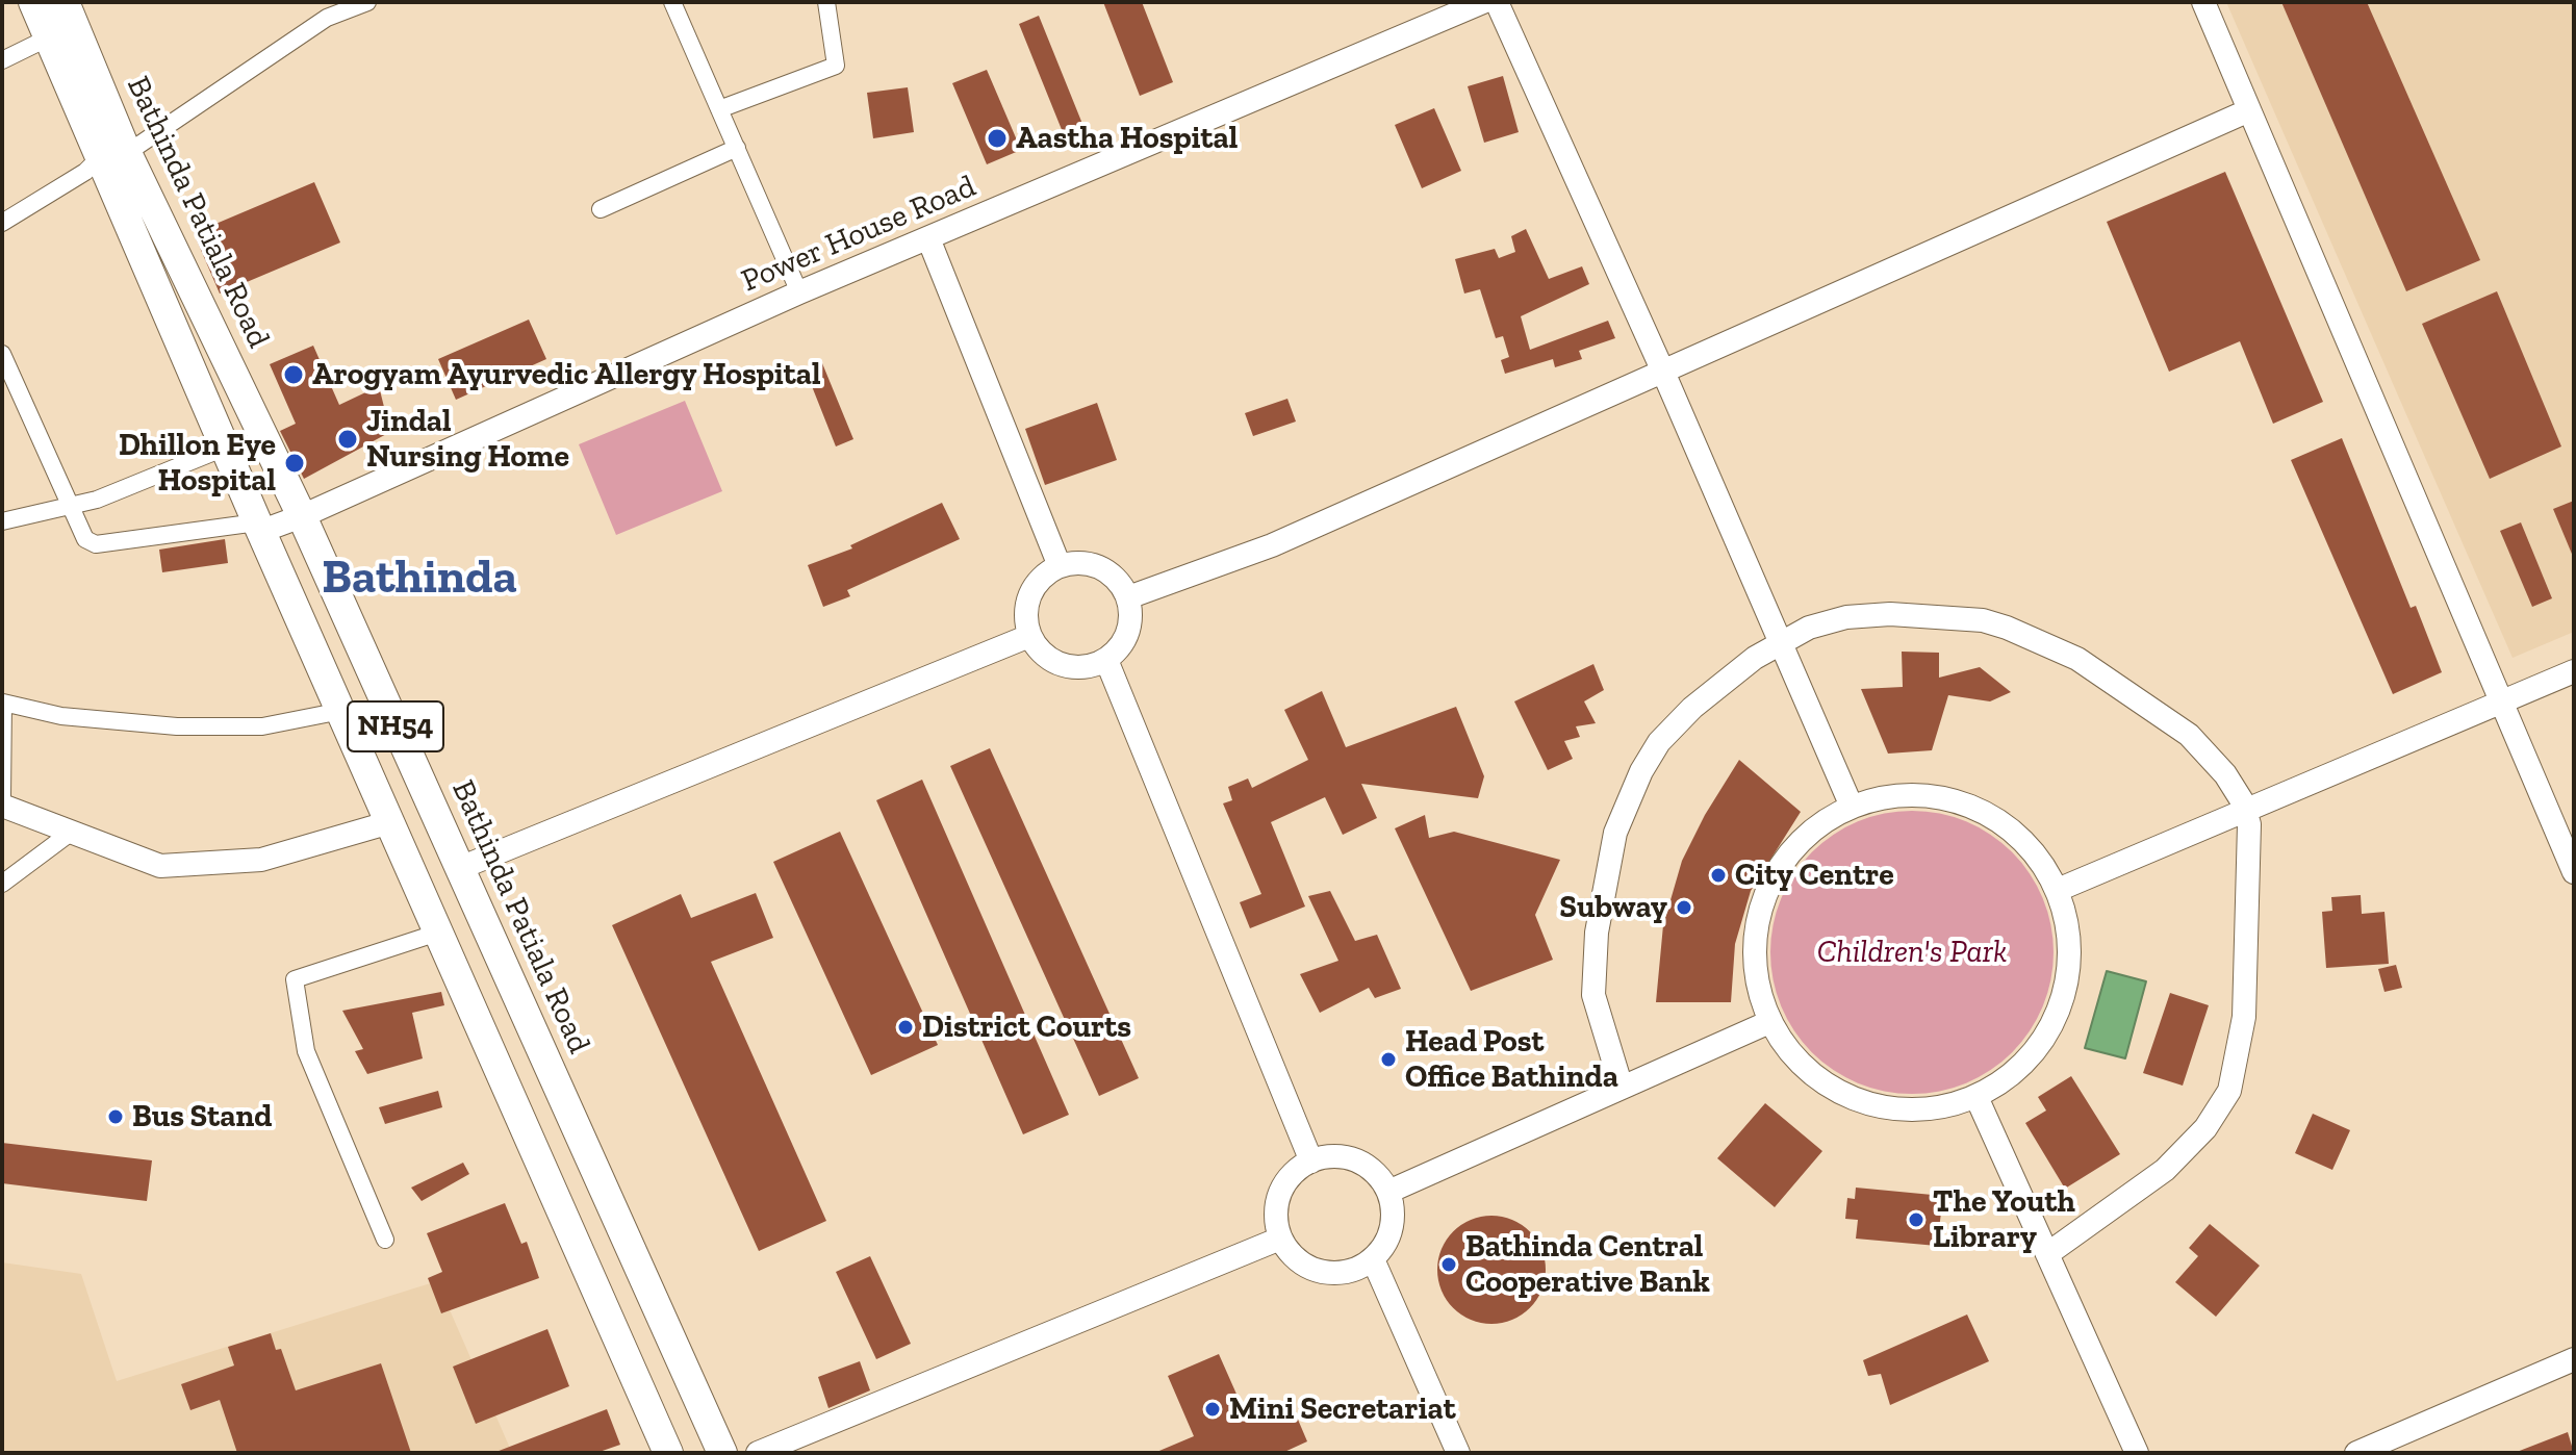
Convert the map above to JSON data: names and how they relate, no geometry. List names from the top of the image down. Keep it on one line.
{"streets":{"highway":["Bathinda Patiala Road","NH54"],"street":["Power House Road"]},"crossings":[["Bathinda Patiala Road","Power House Road"],["Bathinda Patiala Road","NH54"],["Power House Road","NH54"]],"districts":["Bathinda"],"parks":["Children's Park"],"places":["Aastha Hospital","Arogyam Ayurvedic Allergy Hospital","Jindal Nursing Home","Dhillon Eye Hospital","City Centre","Subway","District Courts","Head Post Office Bathinda","Bus Stand","The Youth Library","Bathinda Central Cooperative Bank","Mini Secretariat"]}
